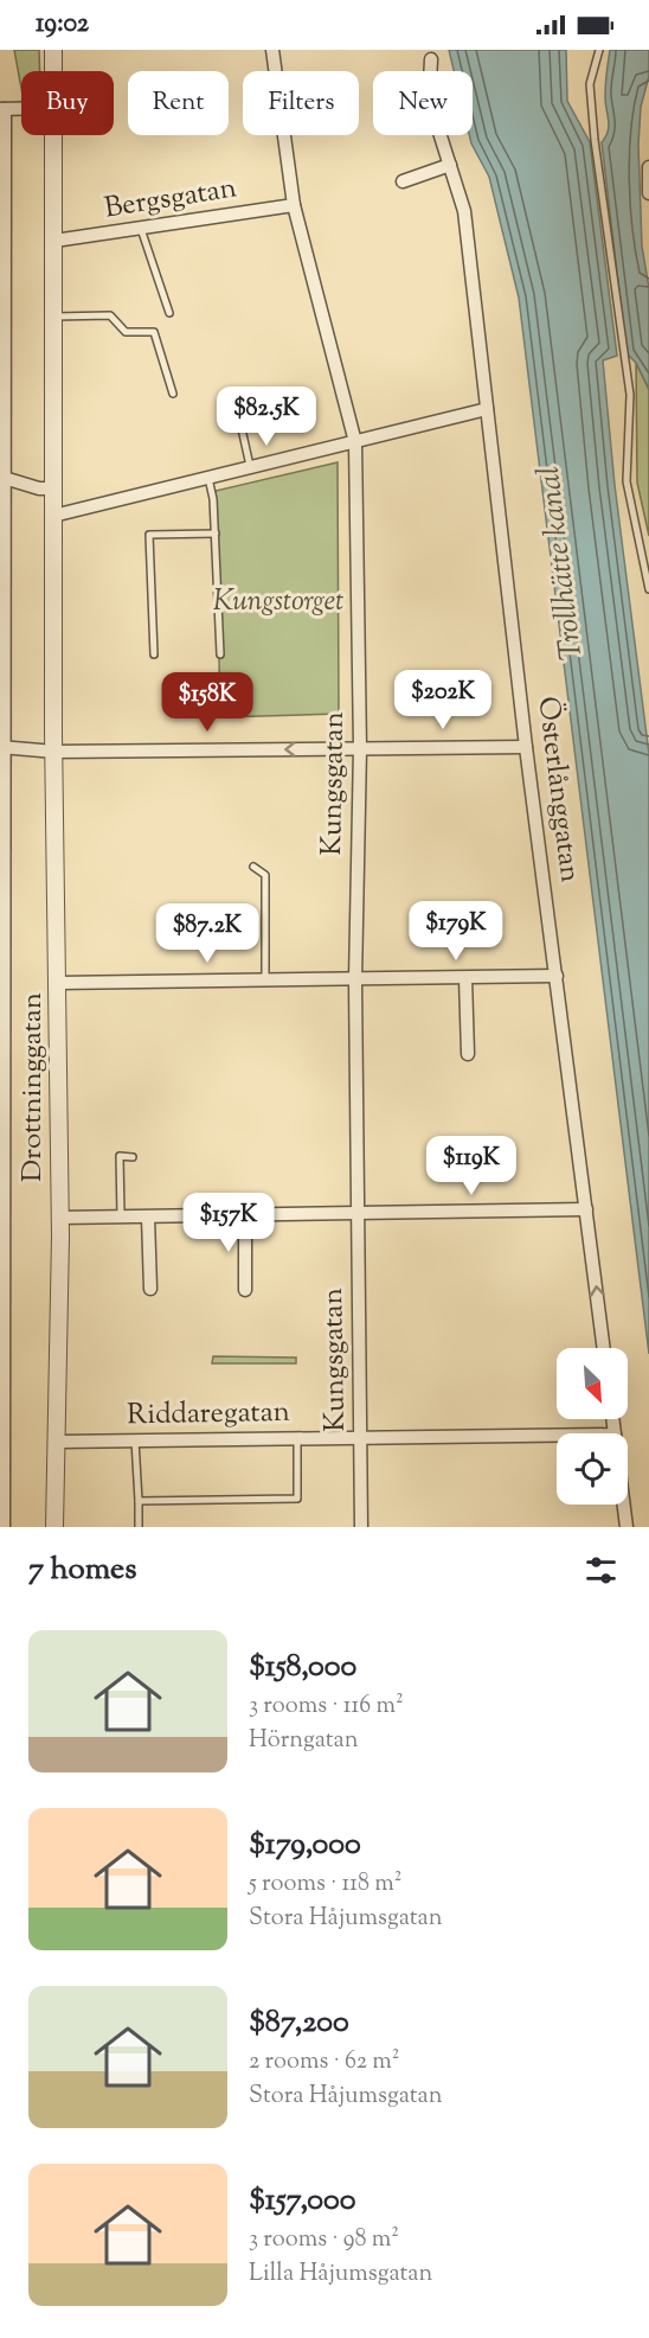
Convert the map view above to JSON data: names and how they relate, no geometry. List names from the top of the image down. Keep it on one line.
{"streets":{"street":["Bergsgatan","Kungsgatan","Österlånggatan","Drottninggatan","Riddaregatan"]},"crossings":[["Bergsgatan","Kungsgatan"],["Bergsgatan","Drottninggatan"],["Kungsgatan","Riddaregatan"],["Drottninggatan","Riddaregatan"]],"water":["Trollhätte kanal"],"parks":["Kungstorget"],"north":"bottom right","page":{"status":"19:02","chip":["Buy","Rent","Filters","New"],"price":["$82.5K","$202K","$158K","$179K","$87.2K","$119K","$157K"],"heading":"7 homes","list":[{"name":"$158,000","note":"3 rooms · 116 m² · Hörngatan"},{"name":"$179,000","note":"5 rooms · 118 m² · Stora Håjumsgatan"},{"name":"$87,200","note":"2 rooms · 62 m² · Stora Håjumsgatan"},{"name":"$157,000","note":"3 rooms · 98 m² · Lilla Håjumsgatan"}]}}
